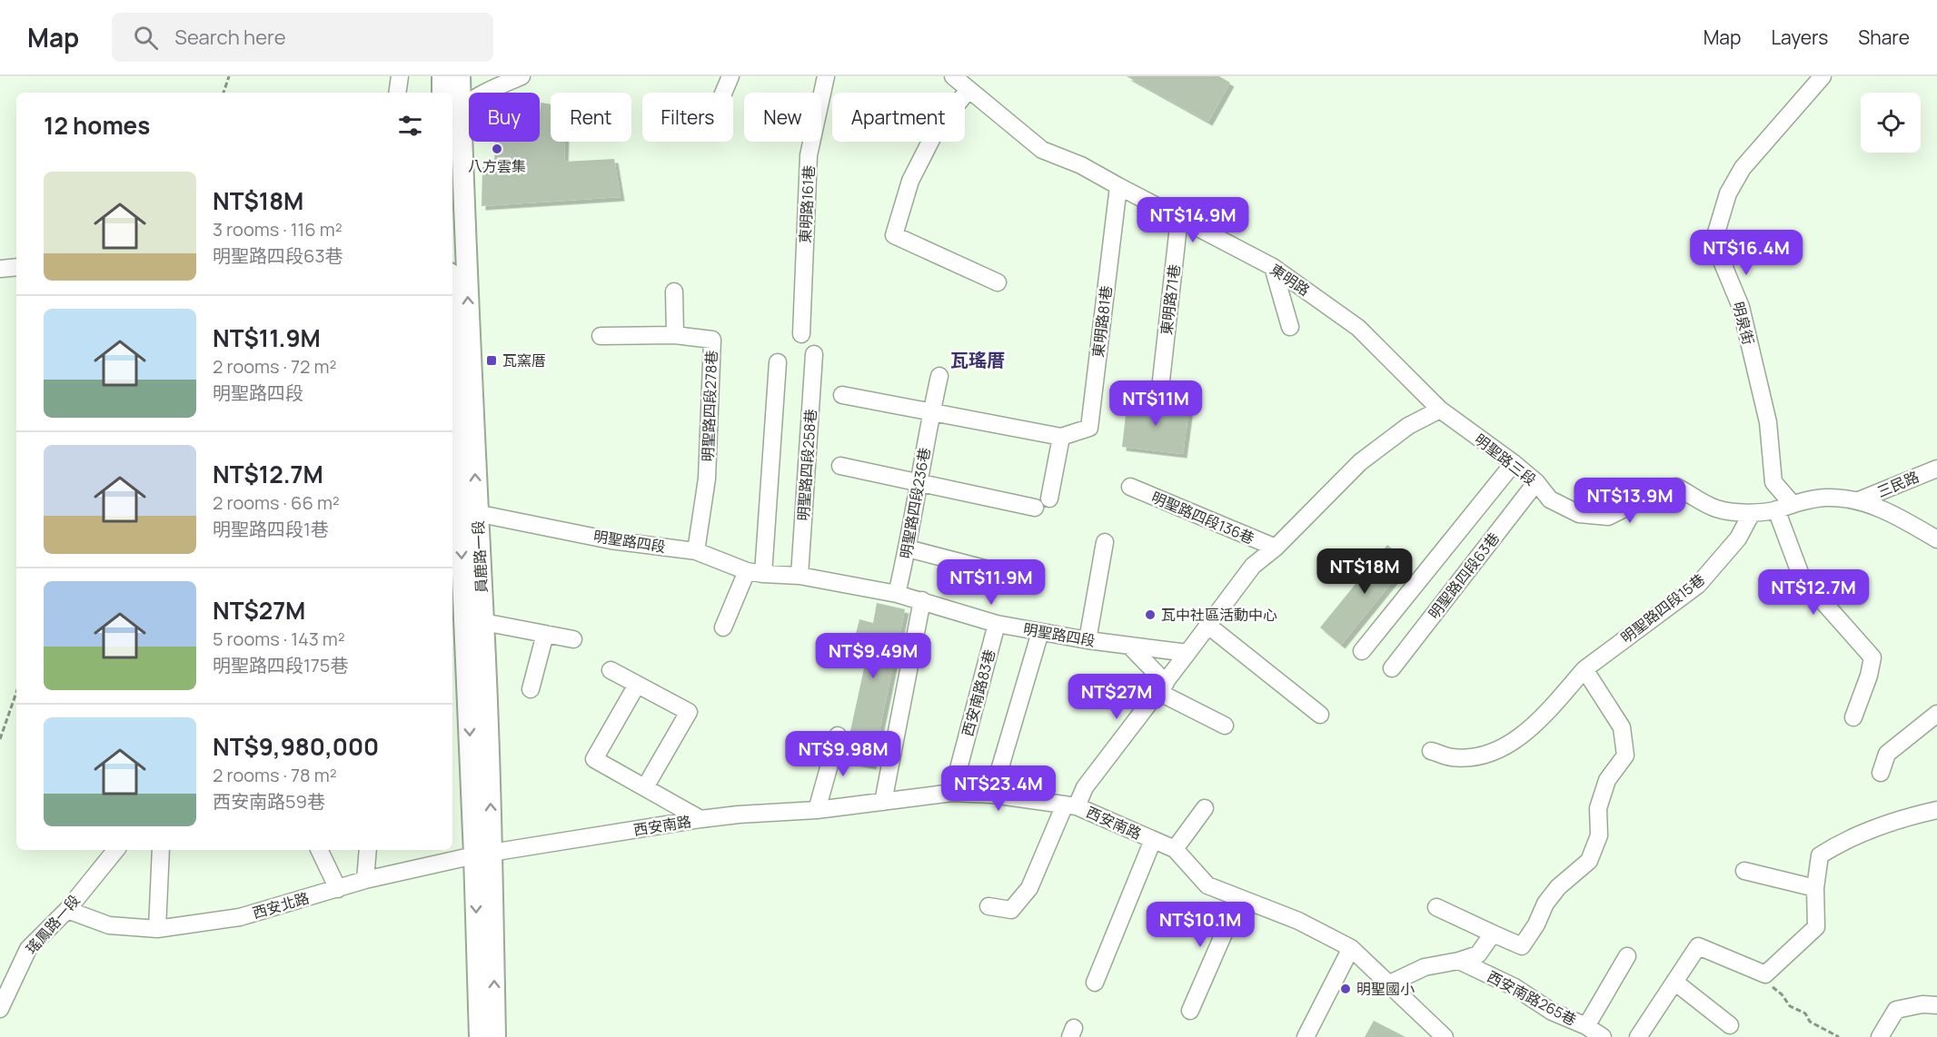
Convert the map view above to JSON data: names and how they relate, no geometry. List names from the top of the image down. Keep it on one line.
{"streets":{"main road":["員鹿路一段"],"street":["東明路161巷","東明路","東明路71巷","東明路81巷","明泉街","明聖路四段278巷","明聖路三段","明聖路四段258巷","三民路","明聖路四段236巷","明聖路四段136巷","明聖路四段","明聖路四段63巷","明聖路四段15巷","西安南路83巷","西安南路","西安北路","瑤鳳路一段","西安南路265巷"]},"crossings":[["東明路","東明路71巷"],["東明路","東明路81巷"],["東明路","明聖路三段"],["明泉街","明聖路三段"],["明聖路四段278巷","明聖路四段"],["明聖路三段","三民路"],["明聖路三段","明聖路四段63巷"],["明聖路三段","明聖路四段15巷"],["明聖路四段258巷","明聖路四段"],["明聖路四段236巷","明聖路四段"],["明聖路四段","員鹿路一段"],["明聖路四段","西安南路83巷"],["員鹿路一段","西安南路"],["員鹿路一段","西安北路"],["西安南路83巷","西安南路"],["西安南路","西安北路"],["西安北路","瑤鳳路一段"]],"districts":["瓦瑤厝"],"places":{"other":["八方雲集","瓦中社區活動中心","明聖國小"],"transit":["瓦窯厝"]},"page":{"header":"Map","search":"Search here","nav":["Map","Layers","Share"],"chip":["Buy","Rent","Filters","New","Apartment"],"heading":"12 homes","list":[{"name":"NT$18M","note":"3 rooms · 116 m² · 明聖路四段63巷"},{"name":"NT$11.9M","note":"2 rooms · 72 m² · 明聖路四段"},{"name":"NT$12.7M","note":"2 rooms · 66 m² · 明聖路四段1巷"},{"name":"NT$27M","note":"5 rooms · 143 m² · 明聖路四段175巷"},{"name":"NT$9,980,000","note":"2 rooms · 78 m² · 西安南路59巷"}],"price":["NT$14.9M","NT$16.4M","NT$11M","NT$13.9M","NT$18M","NT$11.9M","NT$12.7M","NT$9.49M","NT$27M","NT$9.98M","NT$23.4M","NT$10.1M"]}}
